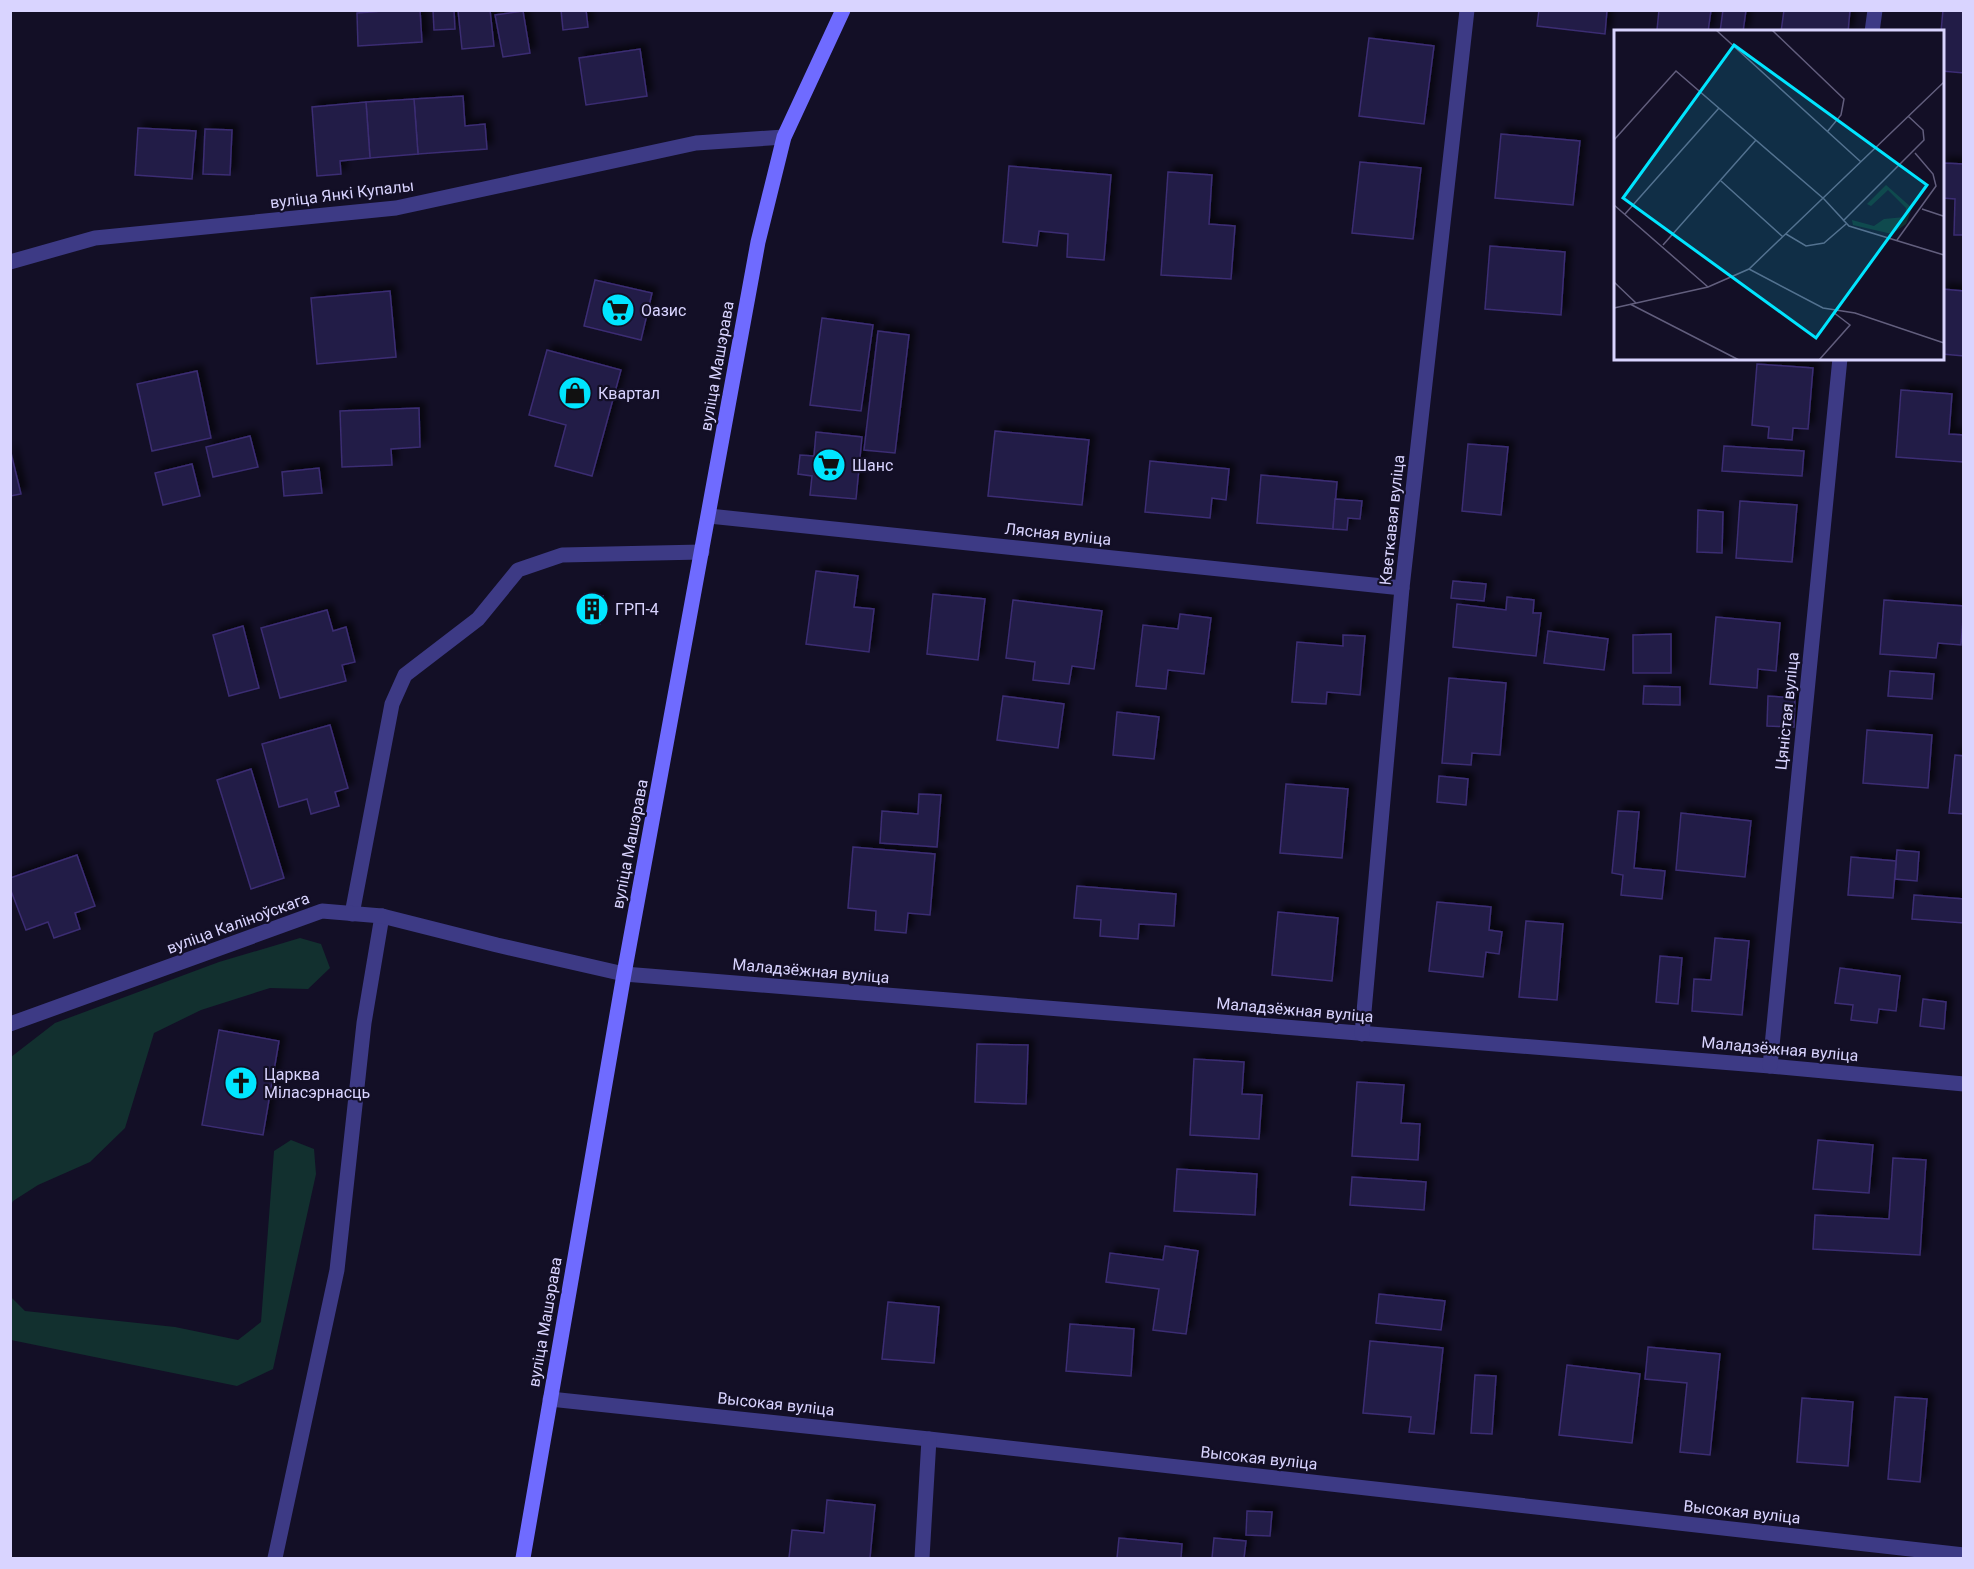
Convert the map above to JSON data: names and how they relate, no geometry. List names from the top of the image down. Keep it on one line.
{"streets":{"main road":["вуліца Машэрава"],"street":["вуліца Янкі Купалы","Кветкавая вуліца","Лясная вуліца","Цяністая вуліца","вуліца Каліноўскага","Маладзёжная вуліца","Высокая вуліца"]},"crossings":[["вуліца Янкі Купалы","вуліца Машэрава"],["вуліца Машэрава","Лясная вуліца"],["вуліца Машэрава","вуліца Каліноўскага"],["вуліца Машэрава","Маладзёжная вуліца"],["вуліца Машэрава","Высокая вуліца"],["Кветкавая вуліца","Лясная вуліца"],["Кветкавая вуліца","Маладзёжная вуліца"],["Цяністая вуліца","Маладзёжная вуліца"],["вуліца Каліноўскага","Маладзёжная вуліца"]],"places":{"supermarket":["Оазис","Шанс"],"shop":["Квартал"],"building":["ГРП-4"],"church":["Царква Міласэрнасць"]}}
